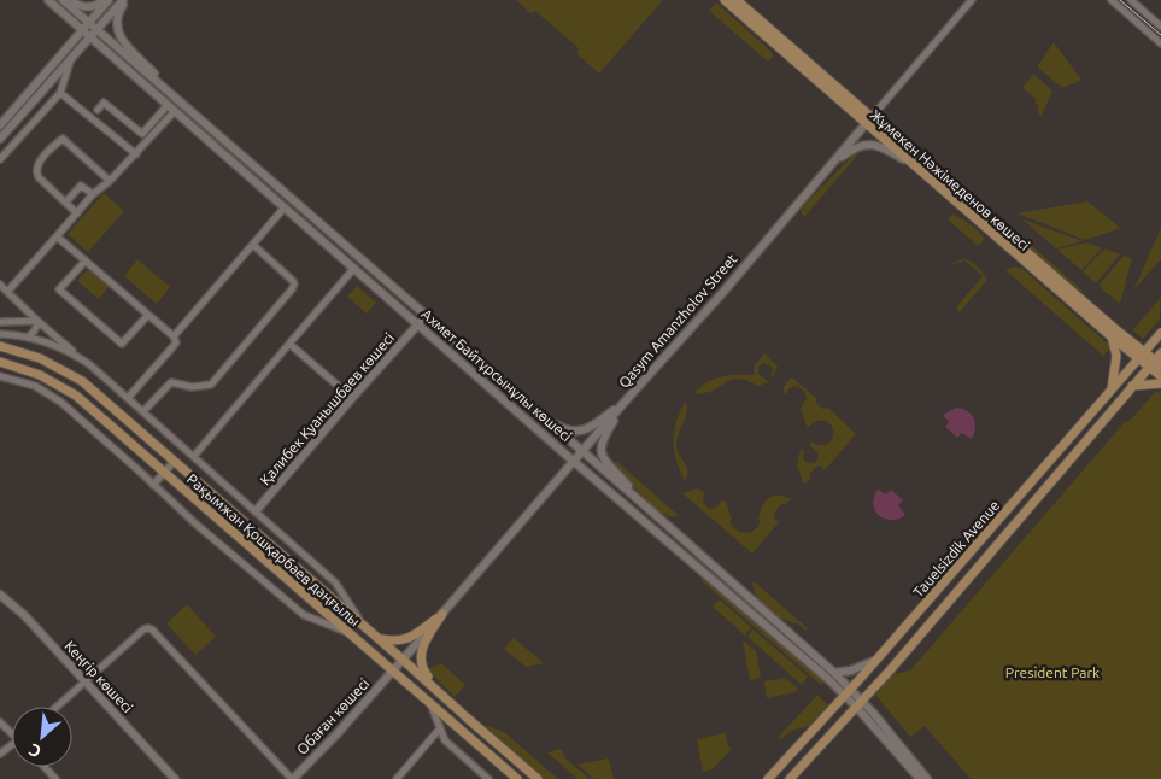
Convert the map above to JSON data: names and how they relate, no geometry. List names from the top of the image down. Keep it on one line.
{"streets":{"main road":["Жұмекен Нәжімеденов көшесі","Tauelsizdik Avenue","Рақымжан Қошқарбаев даңғылы"],"street":["Qasym Amanzholov Street","Ахмет Байтұрсынұлы көшесі","Қалибек Қуанышбаев көшесі","Кеңгір көшесі","Обаған көшесі"]},"crossings":[["Жұмекен Нәжімеденов көшесі","Qasym Amanzholov Street"],["Жұмекен Нәжімеденов көшесі","Tauelsizdik Avenue"],["Qasym Amanzholov Street","Ахмет Байтұрсынұлы көшесі"],["Qasym Amanzholov Street","Обаған көшесі"],["Ахмет Байтұрсынұлы көшесі","Қалибек Қуанышбаев көшесі"],["Ахмет Байтұрсынұлы көшесі","Tauelsizdik Avenue"],["Рақымжан Қошқарбаев даңғылы","Обаған көшесі"]],"parks":["President Park"],"north":"bottom left"}
